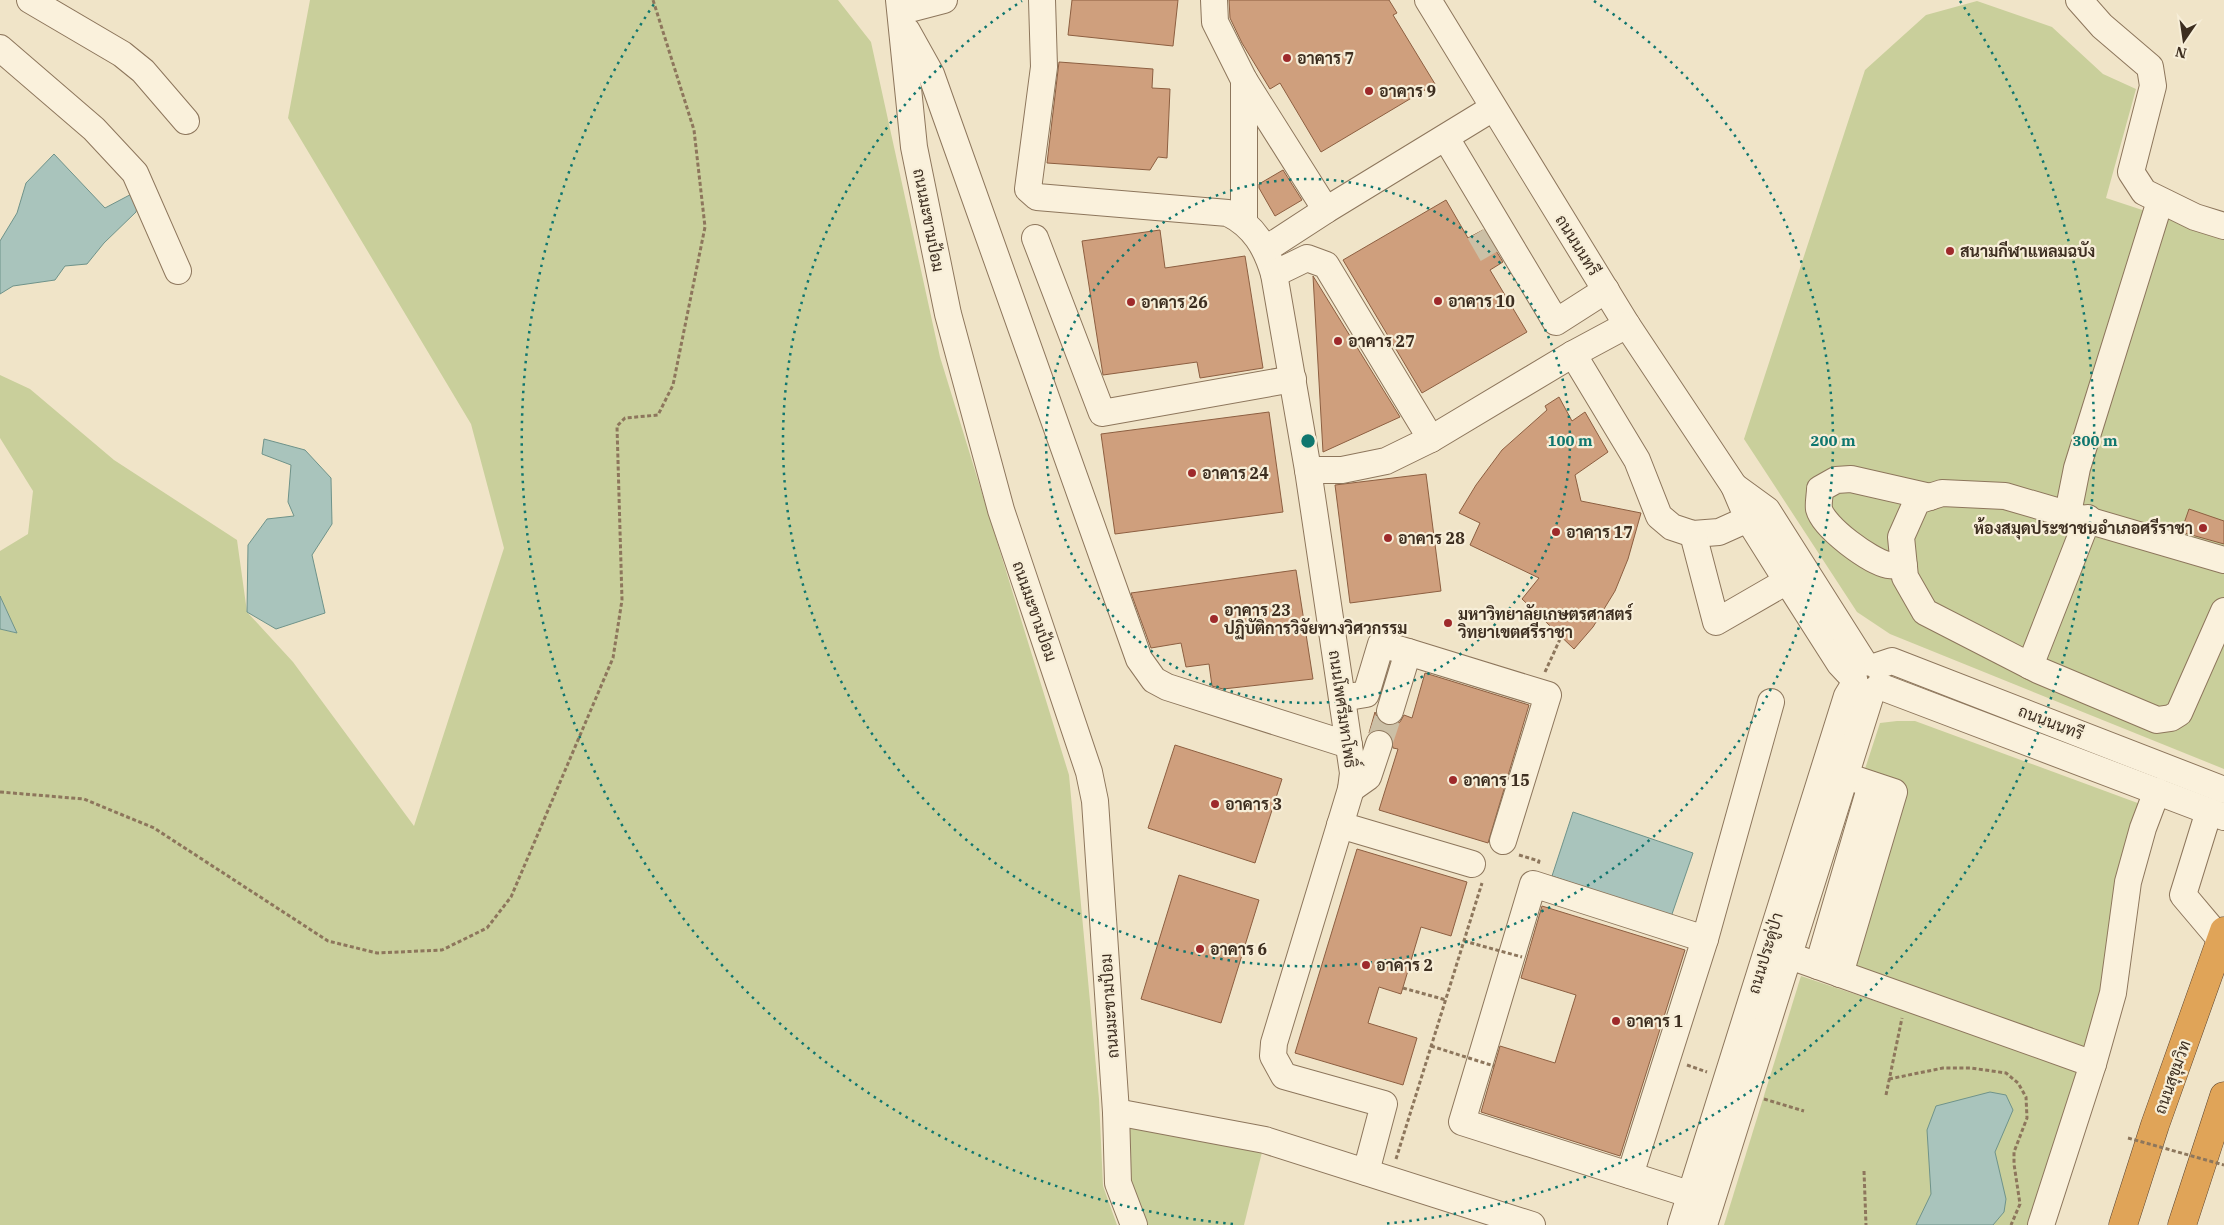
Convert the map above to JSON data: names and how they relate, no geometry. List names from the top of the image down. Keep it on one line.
{"streets":{"highway":["ถนนสุขุมวิท"],"street":["ถนนมะขามป้อม","ถนนนนทรี","ถนนโพศรีมหาโพธิ์","ถนนประดู่ป่า"]},"crossings":[["ถนนนนทรี","ถนนประดู่ป่า"]],"places":["อาคาร 7","อาคาร 9","สนามกีฬาแหลมฉบัง","อาคาร 10","อาคาร 26","อาคาร 27","อาคาร 24","ห้องสมุดประชาชนอำเภอศรีราชา","อาคาร 17","อาคาร 28","อาคาร 23 ปฏิบัติการวิจัยทางวิศวกรรม","มหาวิทยาลัยเกษตรศาสตร์ วิทยาเขตศรีราชา","อาคาร 15","อาคาร 3","อาคาร 6","อาคาร 2","อาคาร 1"],"north":"bottom","rings":["100 m","200 m","300 m"]}
